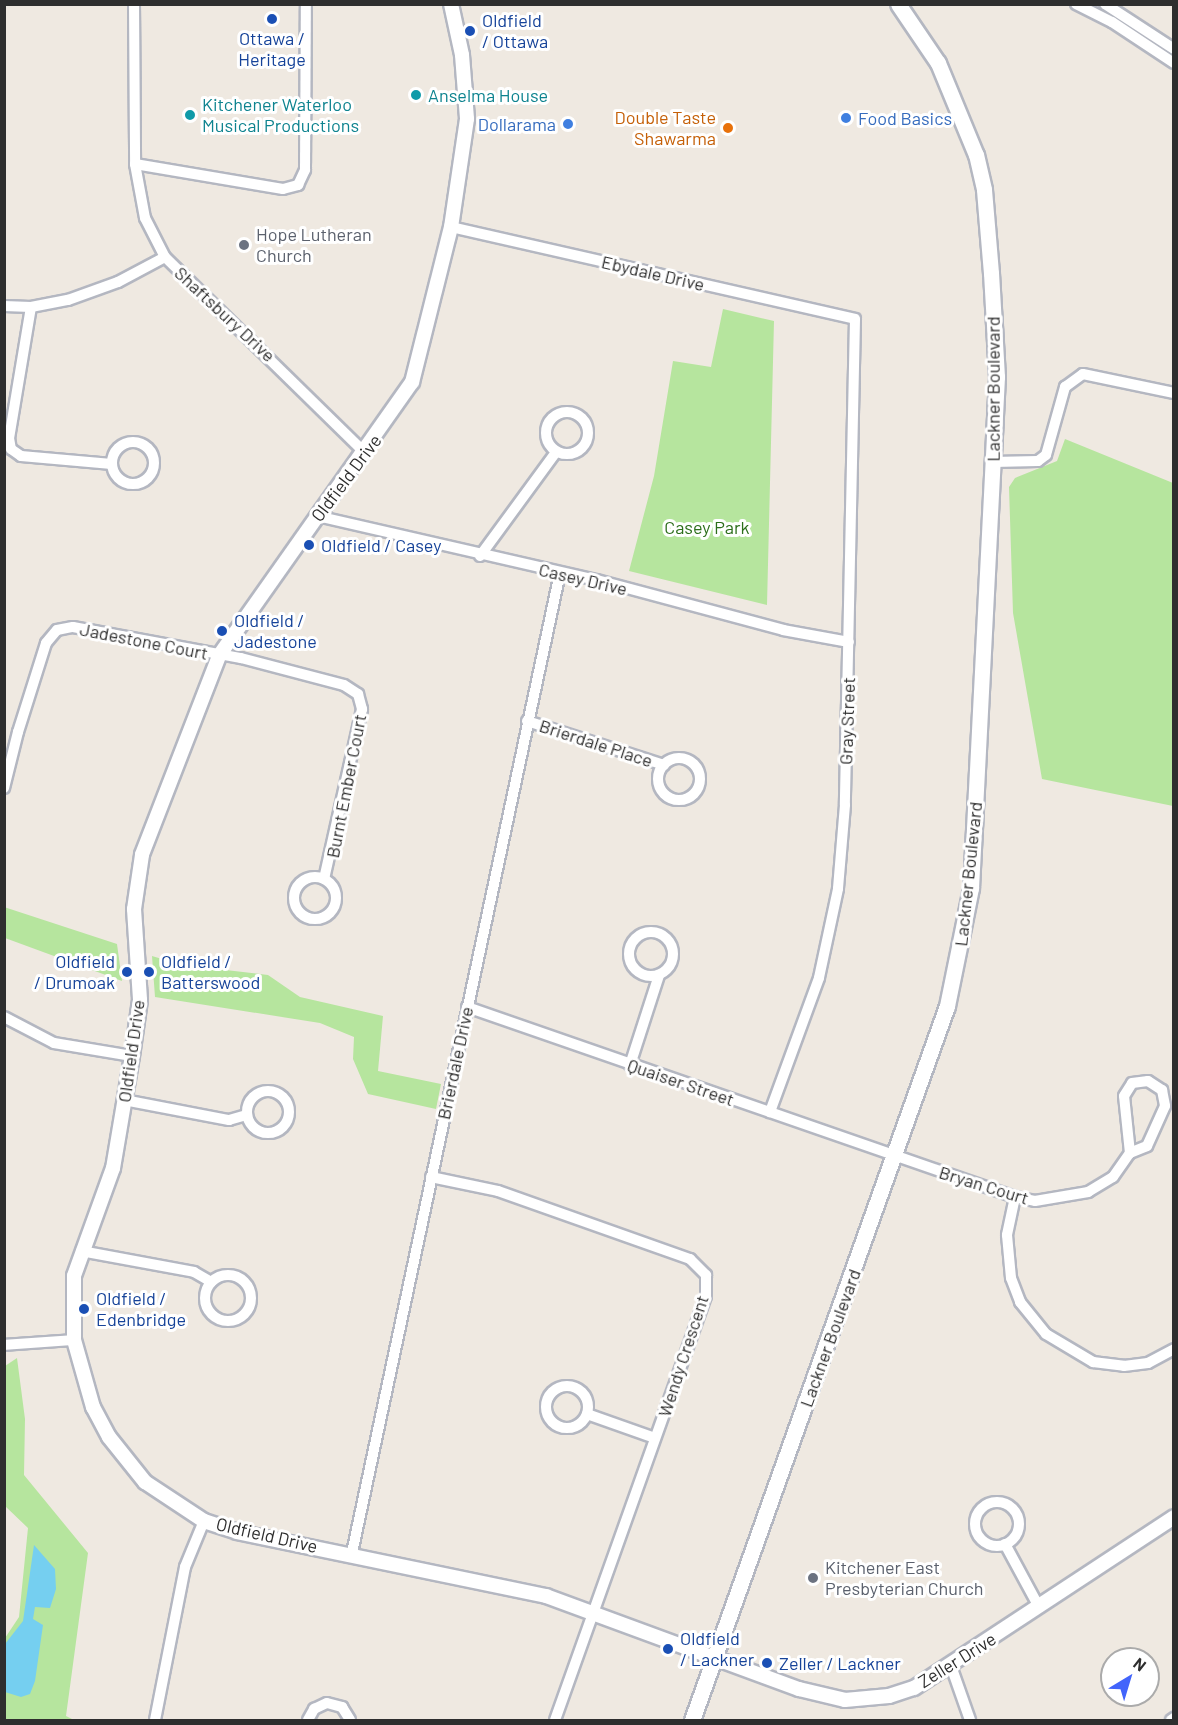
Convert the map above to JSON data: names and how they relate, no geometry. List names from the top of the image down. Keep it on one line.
{"streets":{"main road":["Lackner Boulevard"],"street":["Ebydale Drive","Shaftsbury Drive","Oldfield Drive","Casey Drive","Jadestone Court","Gray Street","Brierdale Place","Burnt Ember Court","Brierdale Drive","Quaiser Street","Bryan Court","Wendy Crescent","Zeller Drive"]},"crossings":[["Ebydale Drive","Oldfield Drive"],["Ebydale Drive","Gray Street"],["Shaftsbury Drive","Oldfield Drive"],["Lackner Boulevard","Oldfield Drive"],["Lackner Boulevard","Quaiser Street"],["Lackner Boulevard","Bryan Court"],["Lackner Boulevard","Zeller Drive"],["Oldfield Drive","Casey Drive"],["Oldfield Drive","Jadestone Court"],["Oldfield Drive","Burnt Ember Court"],["Oldfield Drive","Brierdale Drive"],["Oldfield Drive","Wendy Crescent"],["Oldfield Drive","Zeller Drive"],["Casey Drive","Gray Street"],["Casey Drive","Brierdale Drive"],["Jadestone Court","Burnt Ember Court"],["Gray Street","Quaiser Street"],["Brierdale Place","Brierdale Drive"],["Brierdale Drive","Quaiser Street"],["Brierdale Drive","Wendy Crescent"],["Quaiser Street","Bryan Court"]],"parks":["Casey Park"],"places":["Ottawa / Heritage","Oldfield / Ottawa","Anselma House","Kitchener Waterloo Musical Productions","Food Basics","Dollarama","Double Taste Shawarma","Hope Lutheran Church","Oldfield / Casey","Oldfield / Jadestone","Oldfield / Drumoak","Oldfield / Batterswood","Oldfield / Edenbridge","Kitchener East Presbyterian Church","Oldfield / Lackner","Zeller / Lackner"],"north":"top right"}
